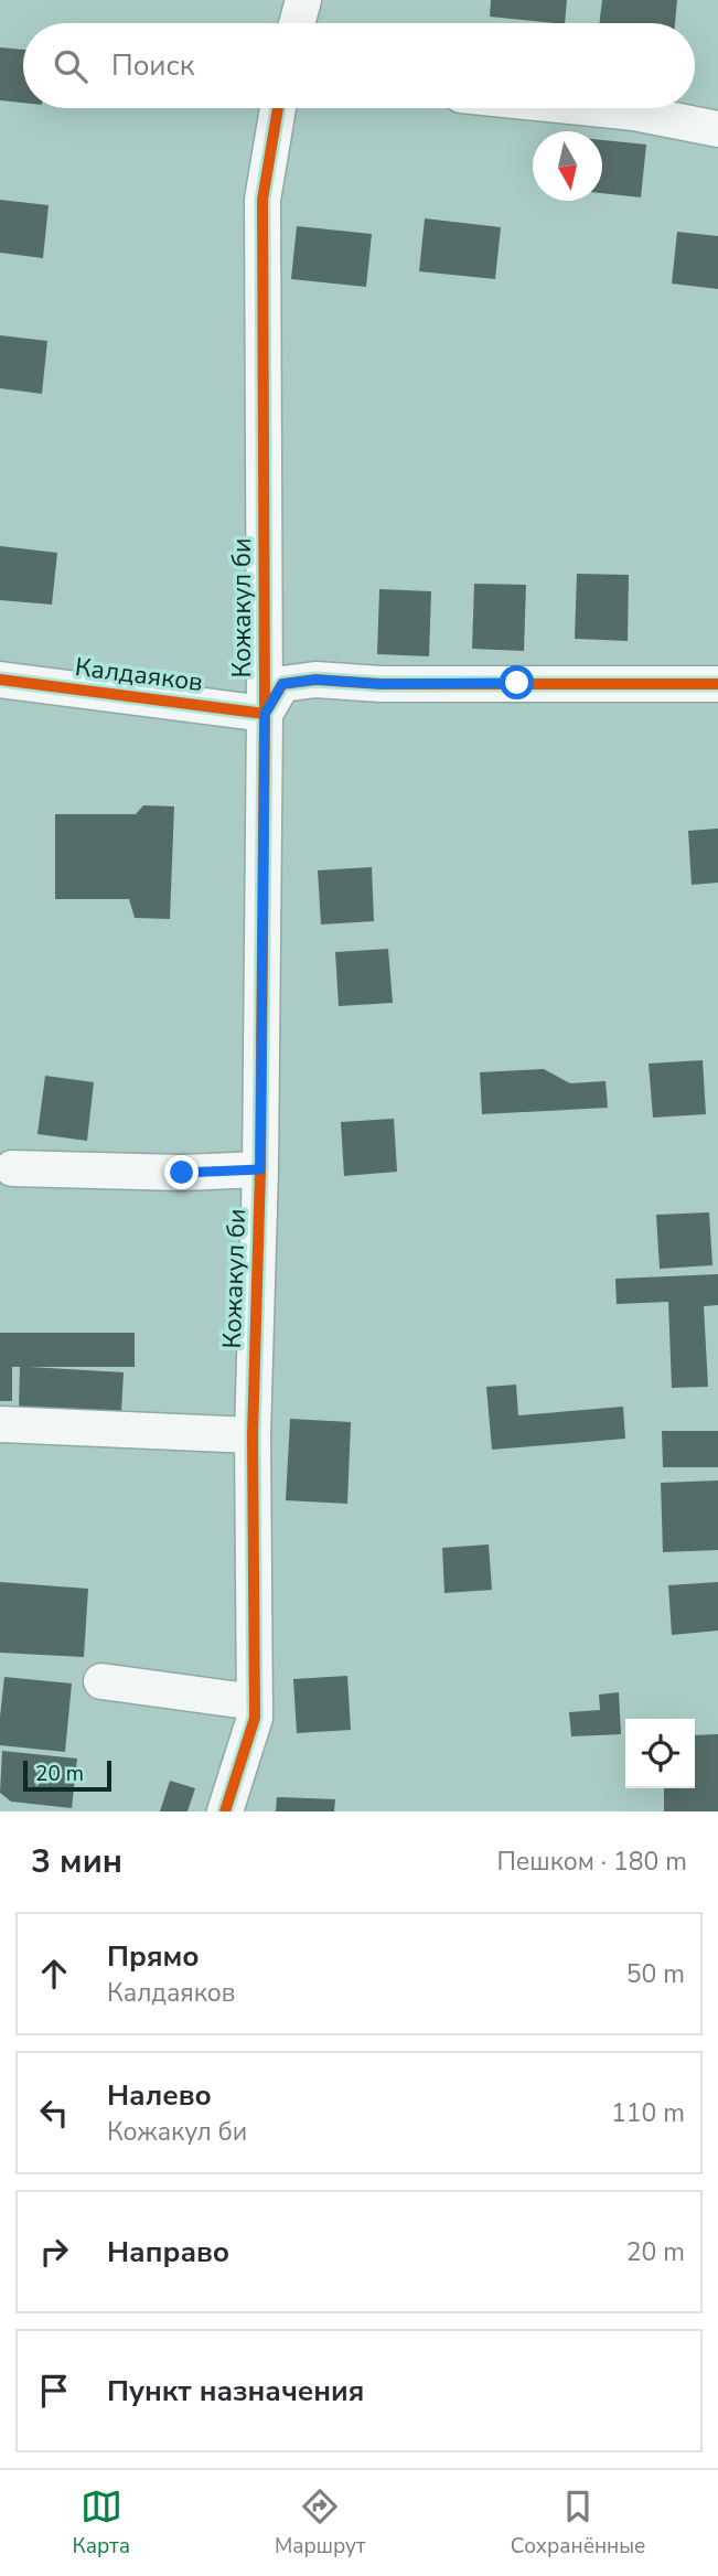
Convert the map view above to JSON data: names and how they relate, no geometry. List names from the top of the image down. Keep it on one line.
{"streets":{"street":["Кожакул би","Калдаяков"]},"crossings":[["Кожакул би","Калдаяков"]],"scale_bar":"20 m","north":"bottom","page":{"search":"Поиск","scale":"20 m","heading":["3 мин","Пешком · 180 m"],"list":[["Прямо","Калдаяков","50 m"],["Налево","Кожакул би","110 m"],["Направо","20 m"],"Пункт назначения"],"nav":["Карта","Маршрут","Сохранённые"]}}
